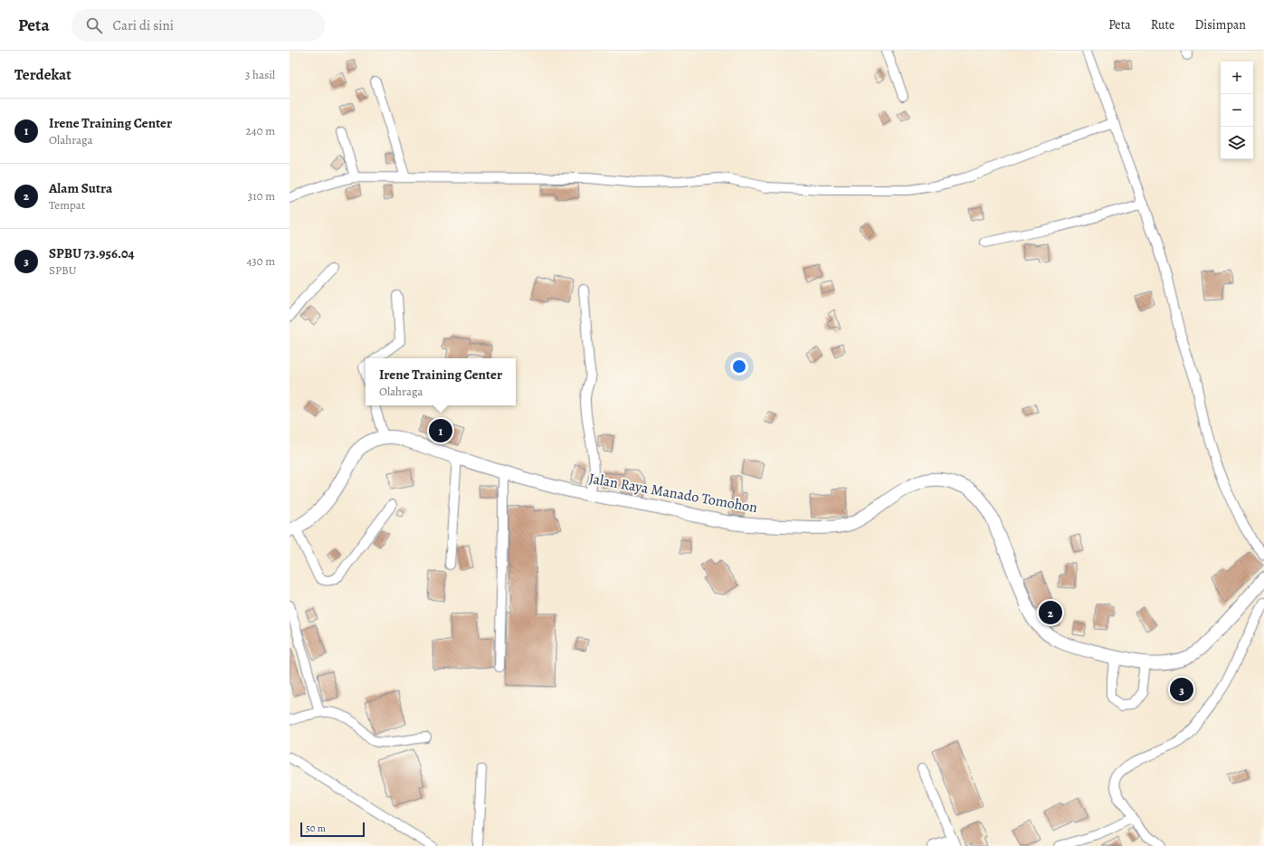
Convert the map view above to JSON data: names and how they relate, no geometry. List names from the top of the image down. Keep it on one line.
{"streets":{"highway":["Jalan Raya Manado Tomohon"]},"scale_bar":"50 m","page":{"header":"Peta","search":"Cari di sini","nav":["Peta","Rute","Disimpan"],"heading":["Terdekat","3 hasil"],"map_buttons":["+","−"],"list":[{"mark":"1","name":"Irene Training Center","note":"Olahraga","value":"240 m"},{"mark":"2","name":"Alam Sutra","note":"Tempat","value":"310 m"},{"mark":"3","name":"SPBU 73.956.04","note":"SPBU","value":"430 m"}],"popup":["Irene Training Center","Olahraga"],"pins":["1","2","3"],"scale":"50 m"}}
